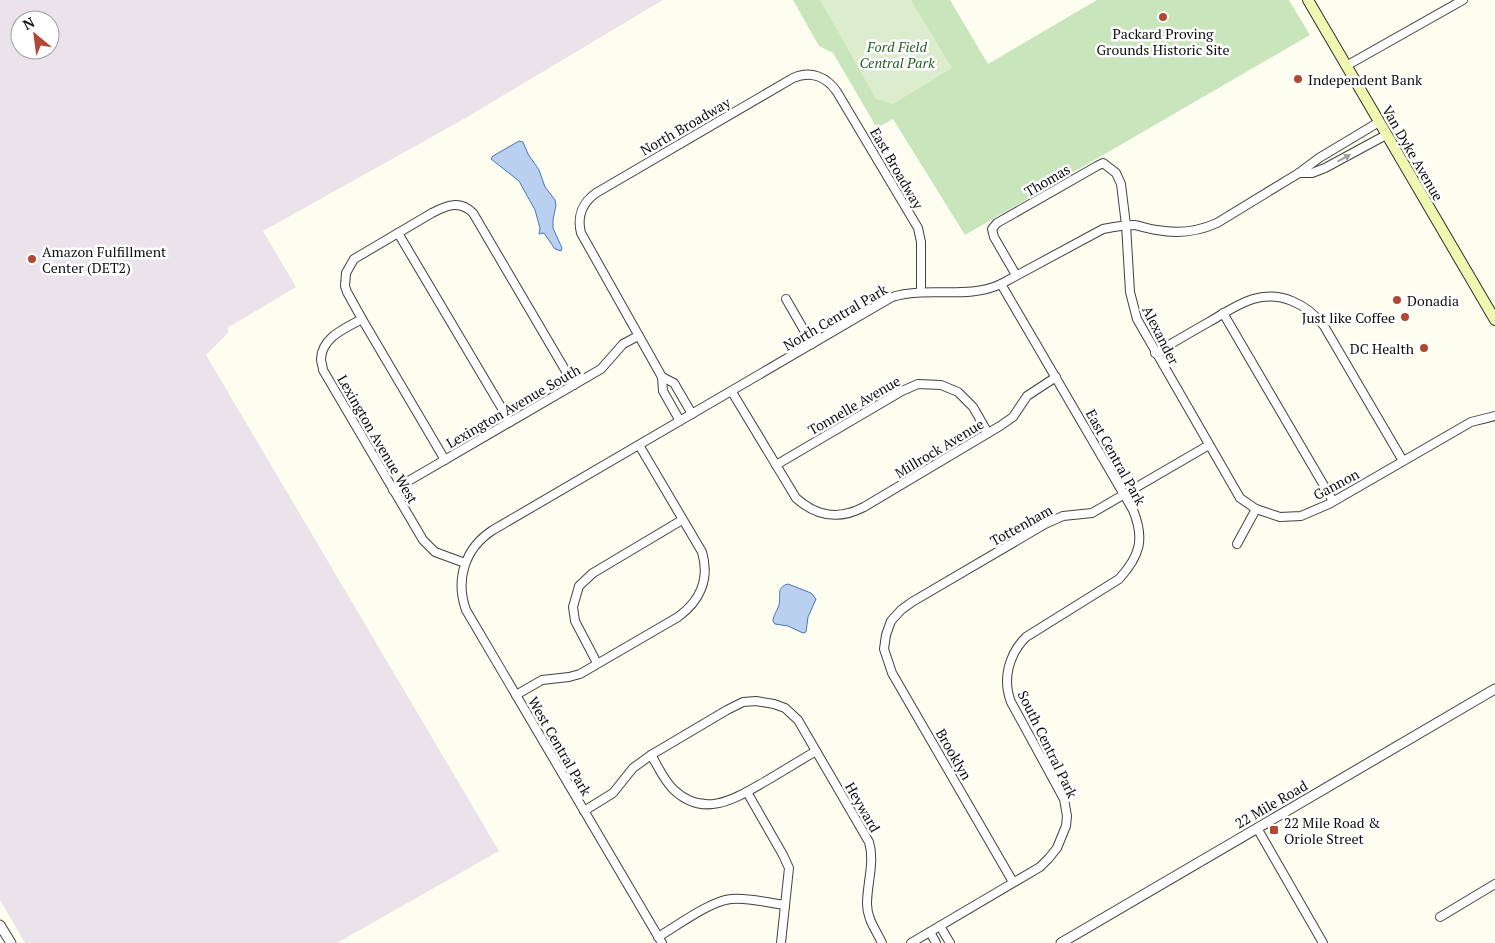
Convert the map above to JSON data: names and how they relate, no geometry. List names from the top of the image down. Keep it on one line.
{"streets":{"main road":["Van Dyke Avenue"],"street":["North Broadway","East Broadway","Thomas","North Central Park","Alexander","Tonnelle Avenue","Lexington Avenue South","Lexington Avenue West","Millrock Avenue","East Central Park","Gannon","Tottenham","South Central Park","West Central Park","Brooklyn","22 Mile Road","Heyward"]},"crossings":[["North Broadway","East Broadway"],["North Broadway","Lexington Avenue South"],["Van Dyke Avenue","North Central Park"],["East Broadway","North Central Park"],["Thomas","North Central Park"],["Thomas","Alexander"],["North Central Park","Alexander"],["North Central Park","East Central Park"],["North Central Park","West Central Park"],["Alexander","Gannon"],["Alexander","Tottenham"],["Tonnelle Avenue","Millrock Avenue"],["Lexington Avenue South","Lexington Avenue West"],["Lexington Avenue West","West Central Park"],["Millrock Avenue","East Central Park"],["East Central Park","Tottenham"],["East Central Park","South Central Park"],["Gannon","Tottenham"],["Tottenham","Brooklyn"],["South Central Park","Brooklyn"]],"parks":["Ford Field Central Park"],"places":{"other":["Packard Proving Grounds Historic Site","Independent Bank","Amazon Fulfillment Center (DET2)","Donadia","Just like Coffee","DC Health"],"transit":["22 Mile Road & Oriole Street"]},"north":"top left"}
